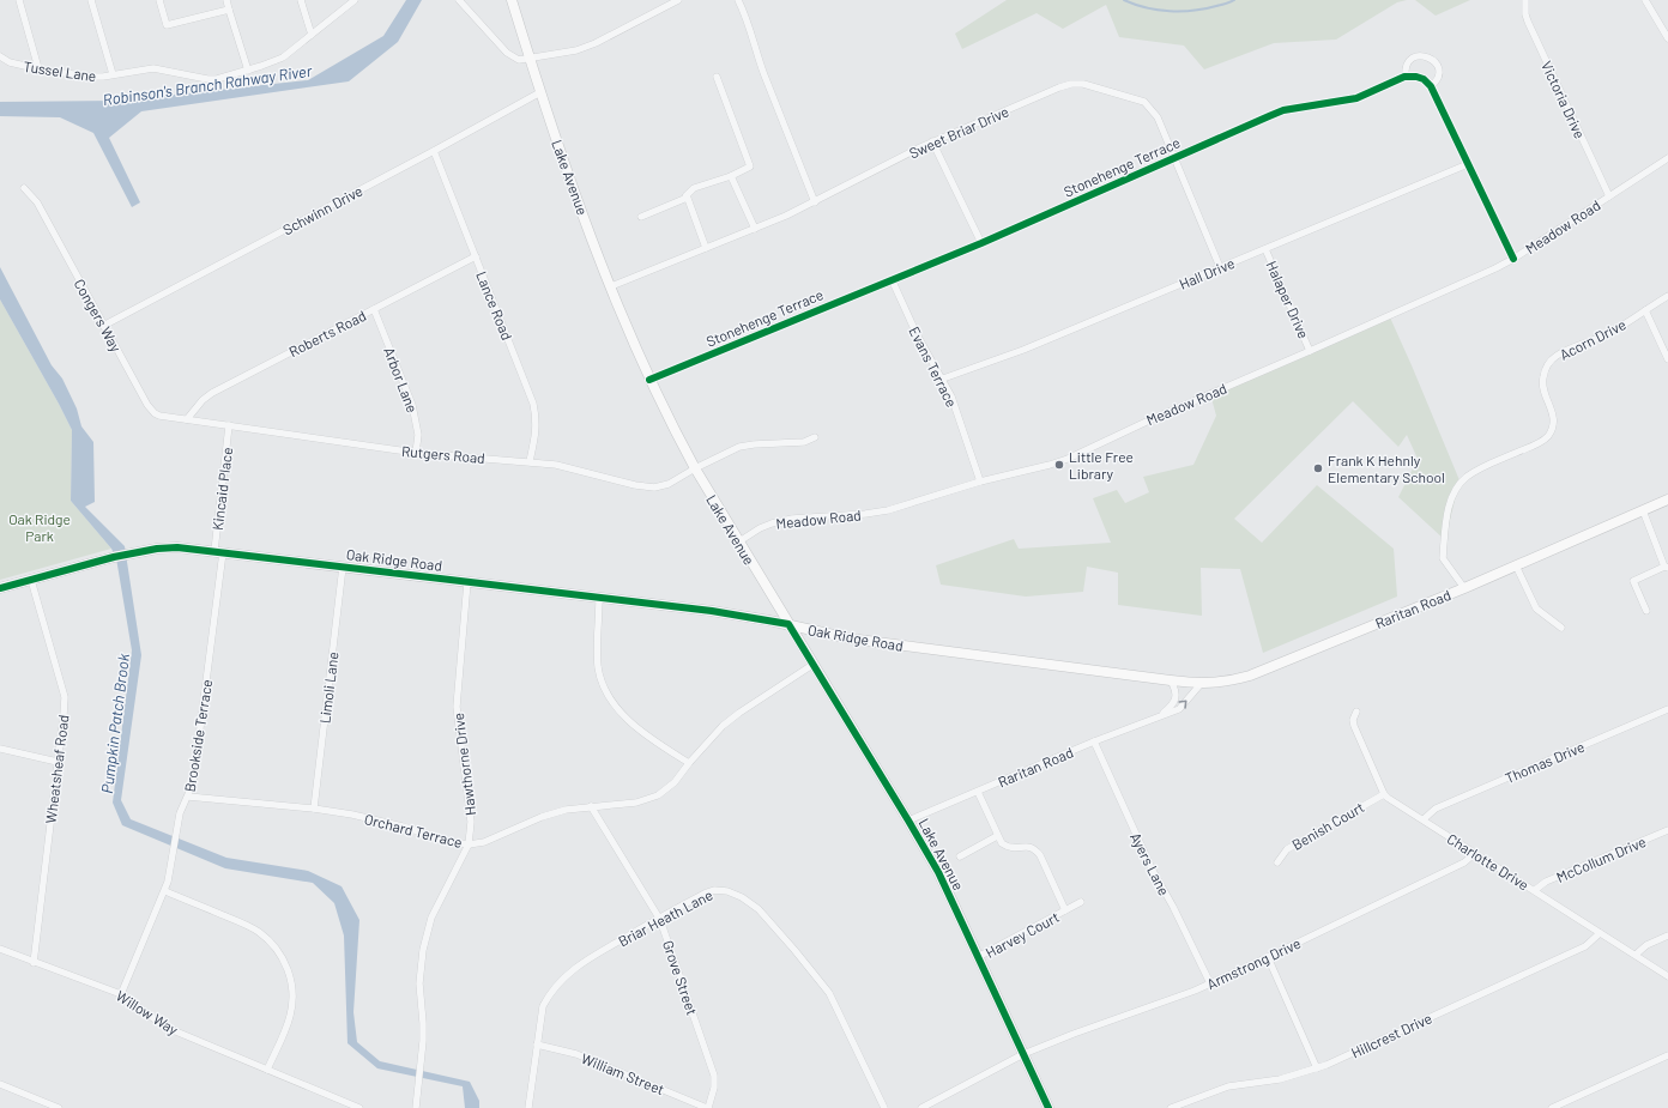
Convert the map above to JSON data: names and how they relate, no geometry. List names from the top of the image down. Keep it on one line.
{"streets":{"main road":["Lake Avenue","Oak Ridge Road","Raritan Road"],"street":["Tussel Lane","Victoria Drive","Sweet Briar Drive","Stonehenge Terrace","Schwinn Drive","Meadow Road","Hall Drive","Halaper Drive","Lance Road","Congers Way","Roberts Road","Acorn Drive","Evans Terrace","Arbor Lane","Rutgers Road","Kincaid Place","Limoli Lane","Brookside Terrace","Thomas Drive","Hawthorne Drive","Wheatsheaf Road","Benish Court","Orchard Terrace","McCollum Drive","Charlotte Drive","Ayers Lane","Briar Heath Lane","Harvey Court","Armstrong Drive","Grove Street","Willow Way","Hillcrest Drive","William Street"]},"crossings":[["Victoria Drive","Meadow Road"],["Sweet Briar Drive","Stonehenge Terrace"],["Sweet Briar Drive","Lake Avenue"],["Sweet Briar Drive","Hall Drive"],["Stonehenge Terrace","Lake Avenue"],["Stonehenge Terrace","Evans Terrace"],["Lake Avenue","Schwinn Drive"],["Lake Avenue","Meadow Road"],["Lake Avenue","Rutgers Road"],["Lake Avenue","Oak Ridge Road"],["Lake Avenue","Raritan Road"],["Lake Avenue","Orchard Terrace"],["Lake Avenue","Harvey Court"],["Lake Avenue","Armstrong Drive"],["Schwinn Drive","Lance Road"],["Schwinn Drive","Congers Way"],["Meadow Road","Halaper Drive"],["Meadow Road","Evans Terrace"],["Hall Drive","Halaper Drive"],["Hall Drive","Evans Terrace"],["Lance Road","Roberts Road"],["Lance Road","Rutgers Road"],["Congers Way","Roberts Road"],["Congers Way","Rutgers Road"],["Roberts Road","Arbor Lane"],["Roberts Road","Rutgers Road"],["Acorn Drive","Raritan Road"],["Arbor Lane","Rutgers Road"],["Rutgers Road","Kincaid Place"],["Kincaid Place","Oak Ridge Road"],["Kincaid Place","Brookside Terrace"],["Oak Ridge Road","Raritan Road"],["Oak Ridge Road","Limoli Lane"],["Oak Ridge Road","Brookside Terrace"],["Oak Ridge Road","Hawthorne Drive"],["Oak Ridge Road","Wheatsheaf Road"],["Raritan Road","Ayers Lane"],["Limoli Lane","Orchard Terrace"],["Brookside Terrace","Orchard Terrace"],["Brookside Terrace","Willow Way"],["Thomas Drive","Charlotte Drive"],["Hawthorne Drive","Orchard Terrace"],["Wheatsheaf Road","Willow Way"],["Benish Court","Charlotte Drive"],["Orchard Terrace","Grove Street"],["McCollum Drive","Charlotte Drive"],["Charlotte Drive","Armstrong Drive"],["Charlotte Drive","Hillcrest Drive"],["Ayers Lane","Armstrong Drive"],["Briar Heath Lane","Grove Street"],["Briar Heath Lane","William Street"],["Grove Street","William Street"]],"water":["Robinson's Branch Rahway River","Pumpkin Patch Brook"],"parks":["Oak Ridge Park"],"places":["Little Free Library","Frank K Hehnly Elementary School"]}
